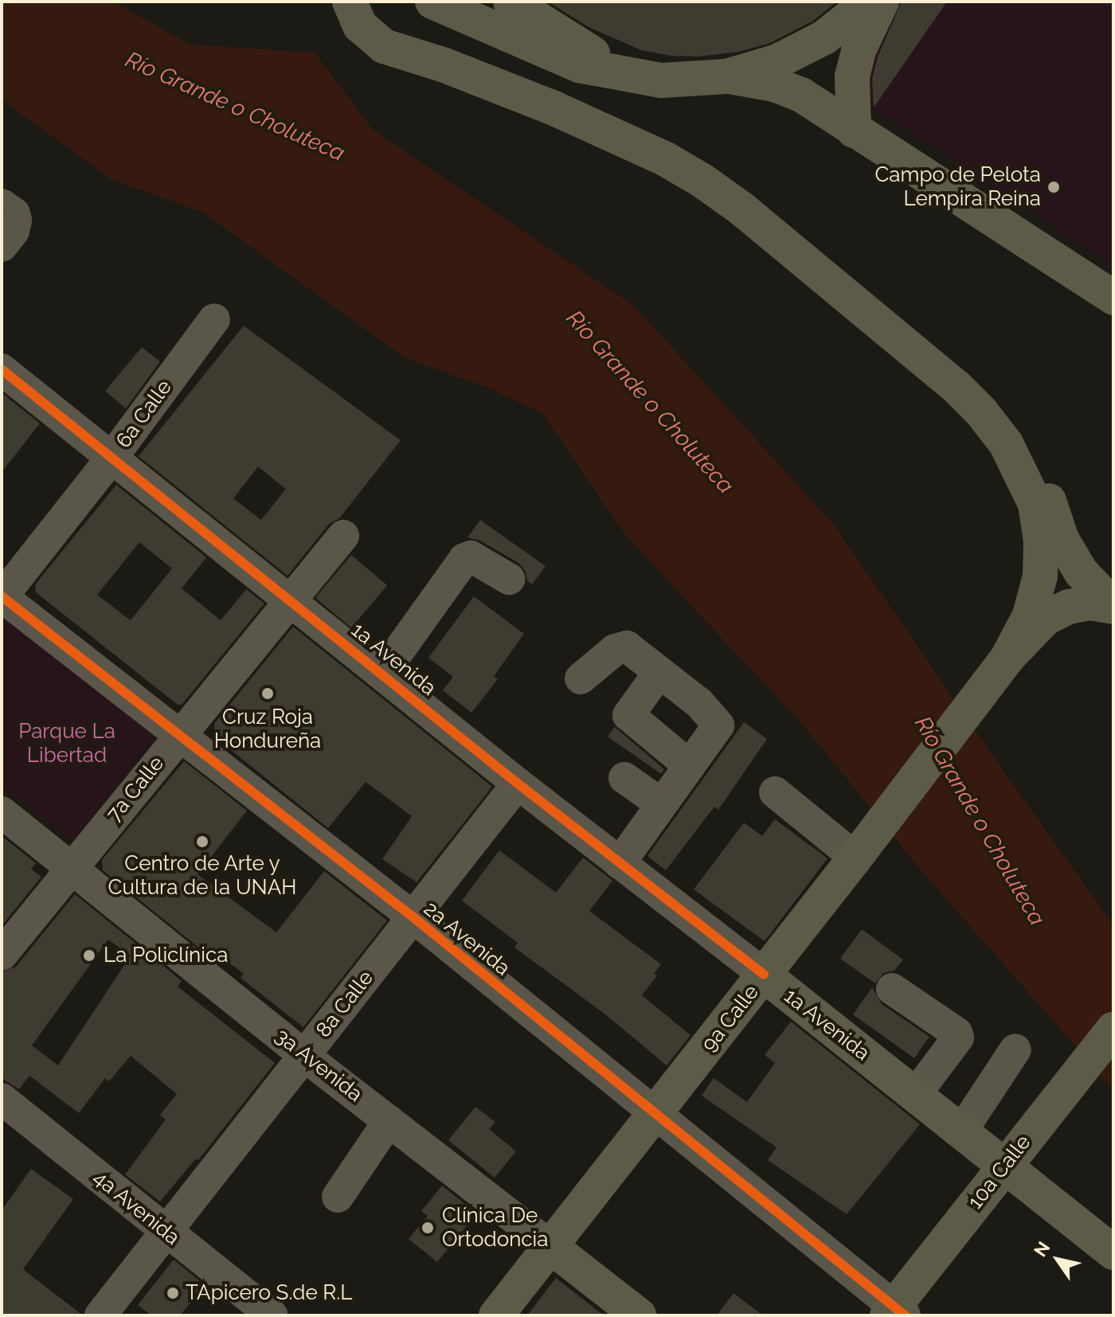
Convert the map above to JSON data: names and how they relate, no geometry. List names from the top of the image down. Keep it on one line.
{"streets":{"main road":["1a Avenida","9a Calle","3a Avenida","10a Calle"],"street":["6a Calle","7a Calle","2a Avenida","8a Calle","4a Avenida"]},"crossings":[["6a Calle","1a Avenida"],["6a Calle","2a Avenida"],["1a Avenida","7a Calle"],["1a Avenida","8a Calle"],["1a Avenida","9a Calle"],["1a Avenida","10a Calle"],["7a Calle","2a Avenida"],["7a Calle","3a Avenida"],["2a Avenida","8a Calle"],["2a Avenida","9a Calle"],["2a Avenida","10a Calle"],["8a Calle","3a Avenida"],["8a Calle","4a Avenida"],["9a Calle","3a Avenida"]],"water":["Río Grande o Choluteca"],"parks":["Parque La Libertad"],"places":["Campo de Pelota Lempira Reina","Cruz Roja Hondureña","Centro de Arte y Cultura de la UNAH","La Policlínica","Clínica De Ortodoncia","TApicero S.de R.L"],"north":"top left"}
